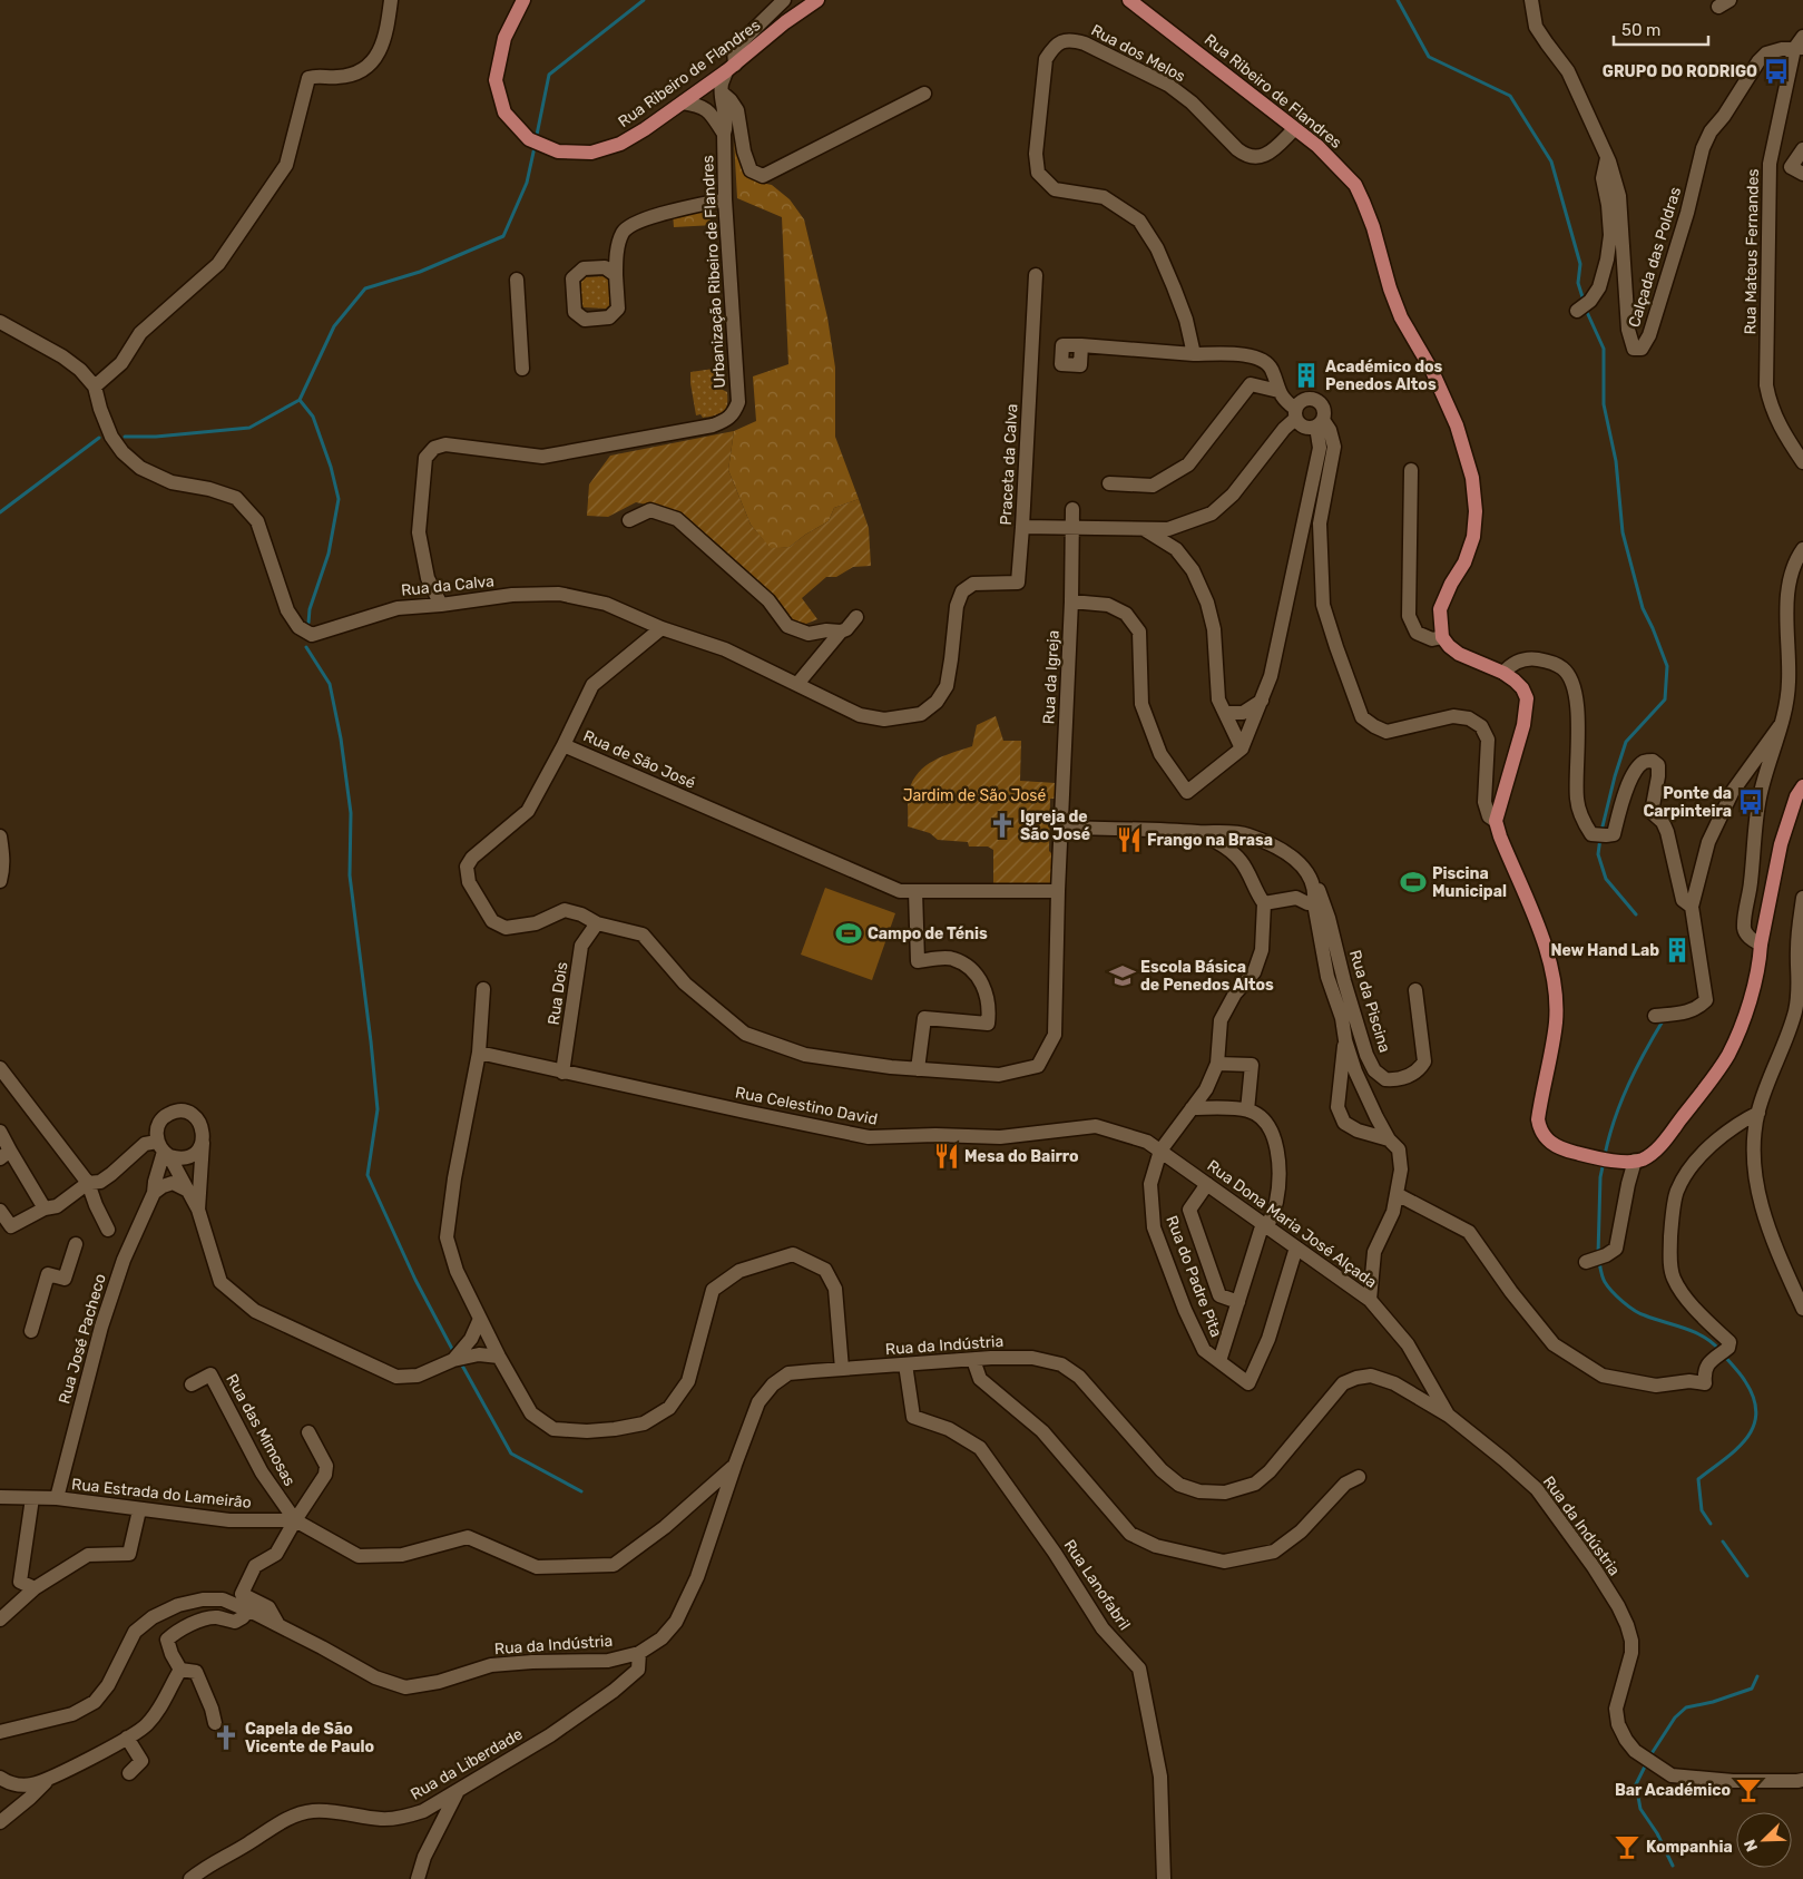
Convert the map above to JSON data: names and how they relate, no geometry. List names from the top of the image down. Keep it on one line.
{"streets":{"main road":["Rua Ribeiro de Flandres"],"street":["Rua dos Melos","Rua Mateus Fernandes","Calçada das Poldras","Urbanização Ribeiro de Flandres","Praceta da Calva","Rua da Calva","Rua da Igreja","Rua de São José","Rua Dois","Rua da Piscina","Rua Celestino David","Rua Dona Maria José Alçada","Rua do Padre Pita","Rua José Pacheco","Rua da Indústria","Rua das Mimosas","Rua Estrada do Lameirão","Rua Lanofabril","Rua da Liberdade"]},"crossings":[["Rua dos Melos","Rua Ribeiro de Flandres"],["Rua Ribeiro de Flandres","Urbanização Ribeiro de Flandres"],["Rua Mateus Fernandes","Calçada das Poldras"],["Urbanização Ribeiro de Flandres","Rua da Calva"],["Praceta da Calva","Rua da Calva"],["Rua da Igreja","Rua de São José"],["Rua de São José","Rua Dois"],["Rua Dois","Rua Celestino David"],["Rua Celestino David","Rua Dona Maria José Alçada"],["Rua Celestino David","Rua do Padre Pita"],["Rua Dona Maria José Alçada","Rua do Padre Pita"],["Rua Dona Maria José Alçada","Rua da Indústria"],["Rua José Pacheco","Rua Estrada do Lameirão"],["Rua da Indústria","Rua Estrada do Lameirão"],["Rua da Indústria","Rua Lanofabril"],["Rua da Indústria","Rua da Liberdade"],["Rua das Mimosas","Rua Estrada do Lameirão"]],"parks":["Jardim de São José"],"places":{"bus stop":["GRUPO DO RODRIGO","Ponte da Carpinteira"],"building":["Académico dos Penedos Altos","New Hand Lab"],"church":["Igreja de São José","Capela de São Vicente de Paulo"],"restaurant":["Frango na Brasa","Mesa do Bairro"],"sports":["Piscina Municipal","Campo de Ténis"],"school or university":["Escola Básica de Penedos Altos"],"bar":["Bar Académico","Kompanhia"]},"scale_bar":"50 m","north":"bottom left"}
